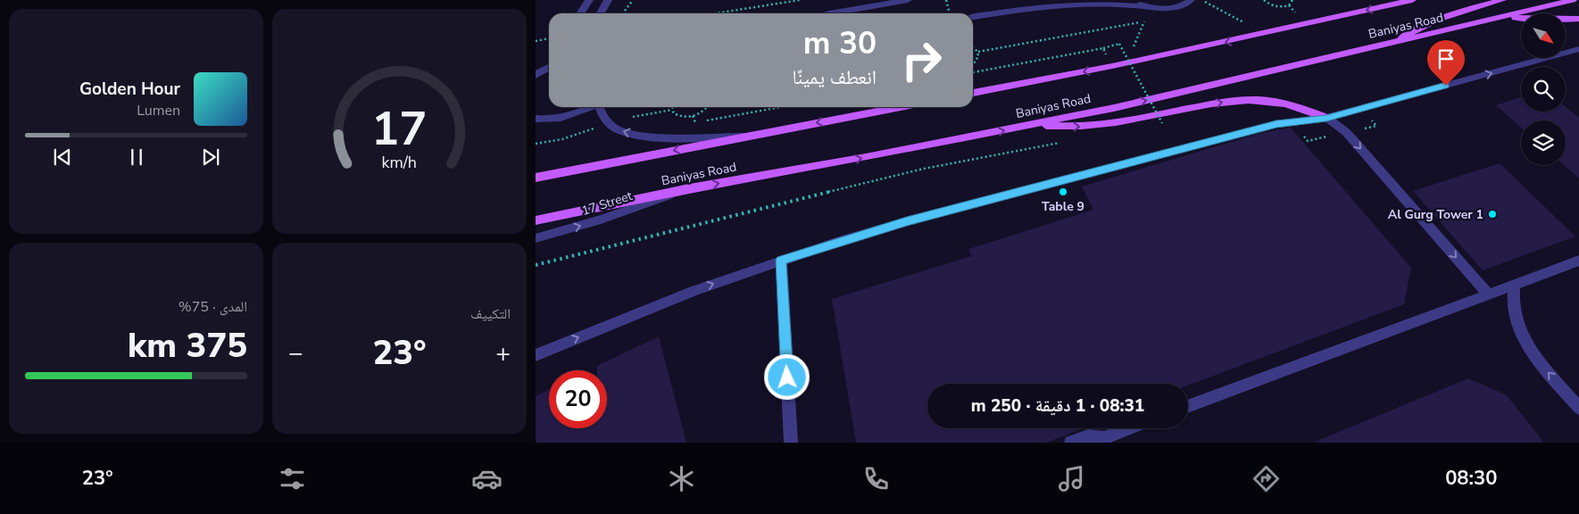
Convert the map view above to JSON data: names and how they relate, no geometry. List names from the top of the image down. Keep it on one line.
{"streets":{"main road":["Baniyas Road"],"street":["17 Street"]},"crossings":[["Baniyas Road","17 Street"]],"places":["Table 9","Al Gurg Tower 1"],"north":"bottom right","page":{"turn":["30 m","انعطف يمينًا"],"song":["Golden Hour","Lumen"],"tile":["التكييف",["المدى · 75%","375 km"]],"heat":["−","23°","+"],"limit":"20","trip":"08:31 · 1 دقيقة · 250 m","tabs":["08:30","23°"],"gauge":["17","km/h"]}}
